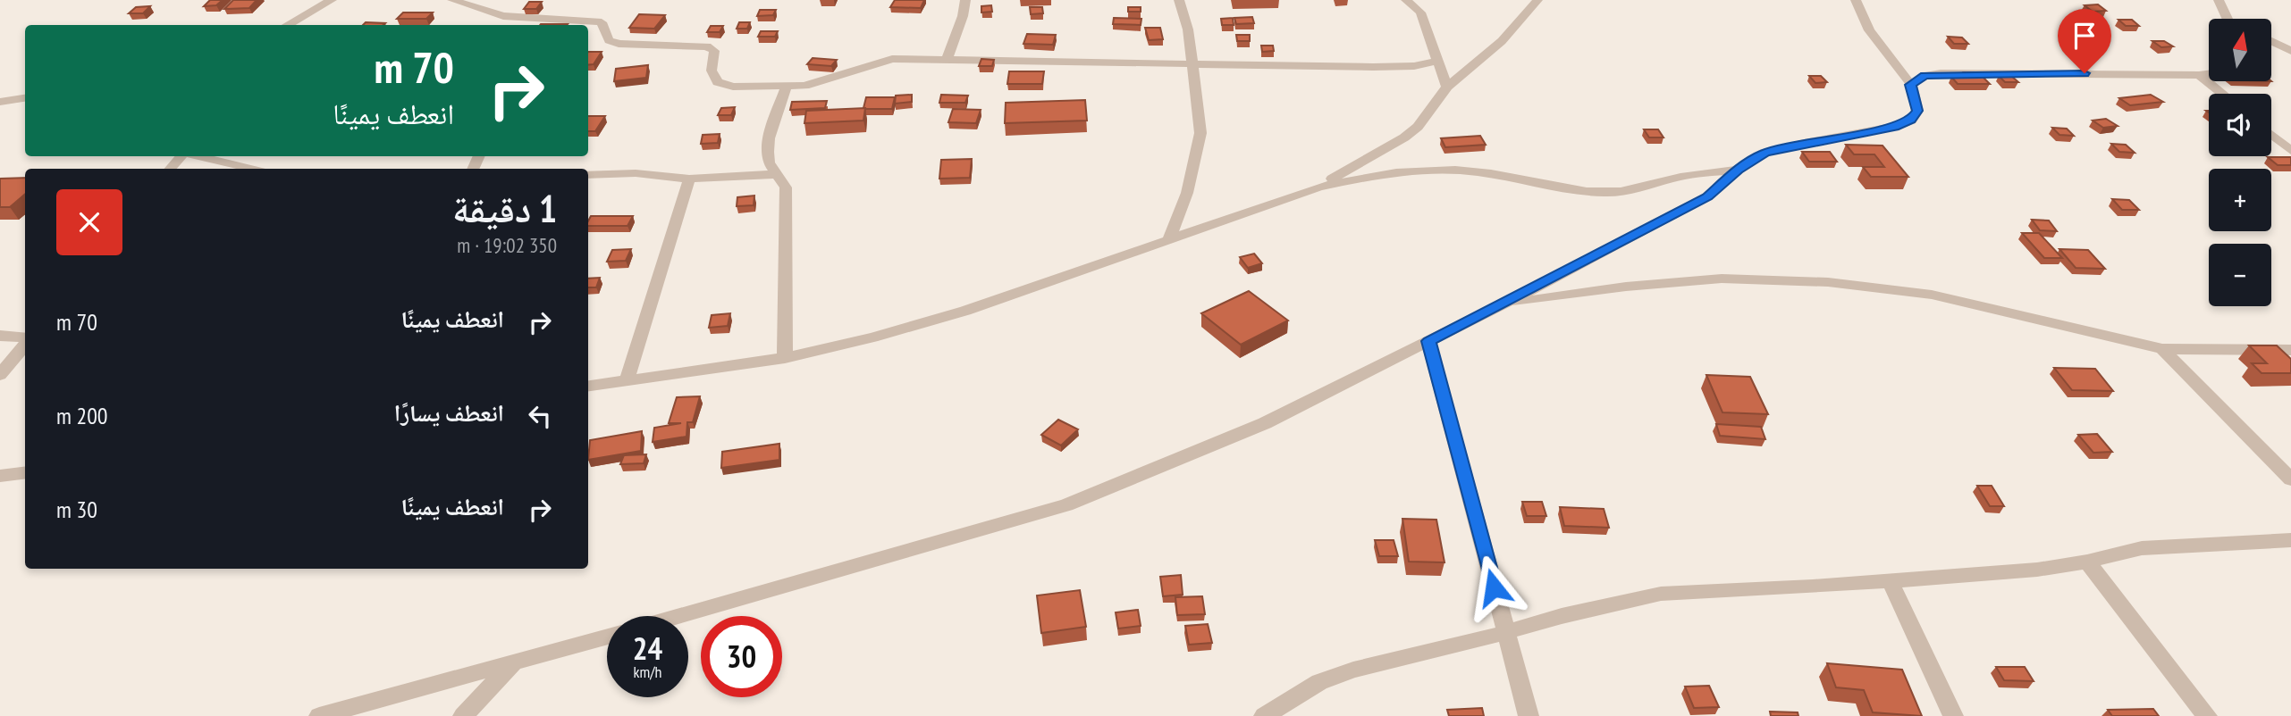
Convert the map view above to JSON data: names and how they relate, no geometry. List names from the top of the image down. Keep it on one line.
{"north":"top","page":{"map_buttons":["+","−"],"turn":["70 m","انعطف يمينًا"],"heading":["1 دقيقة","350 m · 19:02"],"list":[{"name":"انعطف يمينًا","value":"70 m"},{"name":"انعطف يسارًا","value":"200 m"},{"name":"انعطف يمينًا","value":"30 m"}],"speed":"24 km/h","limit":"30"}}
